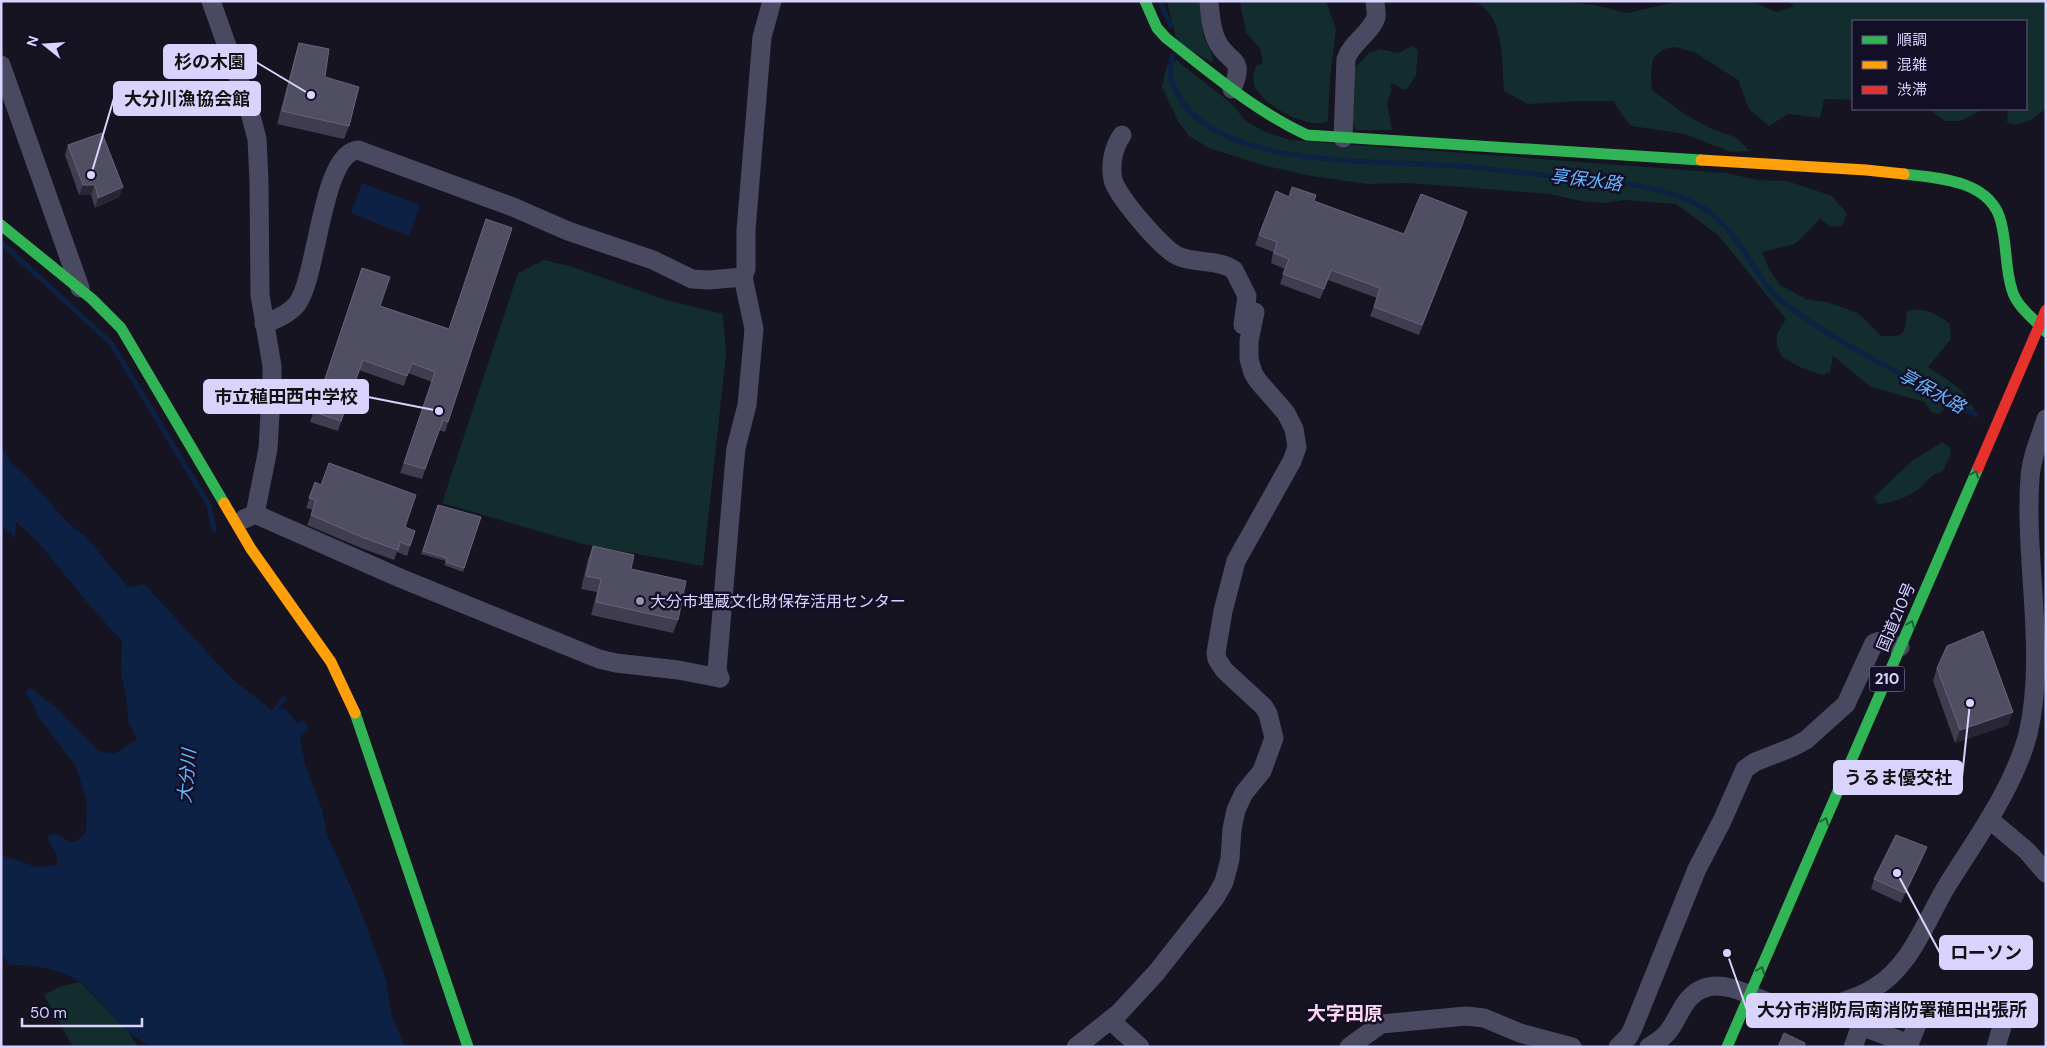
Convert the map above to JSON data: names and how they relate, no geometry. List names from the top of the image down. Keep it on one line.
{"streets":{"main road":["国道210号","210"]},"one_way":["国道210号"],"districts":["大字田原"],"water":["享保水路","大分川"],"places":["杉の木園","大分川漁協会館","市立稙田西中学校","大分市埋蔵文化財保存活用センター","うるま優交社","ローソン","大分市消防局南消防署稙田出張所"],"legend":["順調","混雑","渋滞"],"scale_bar":"50 m","north":"left"}
